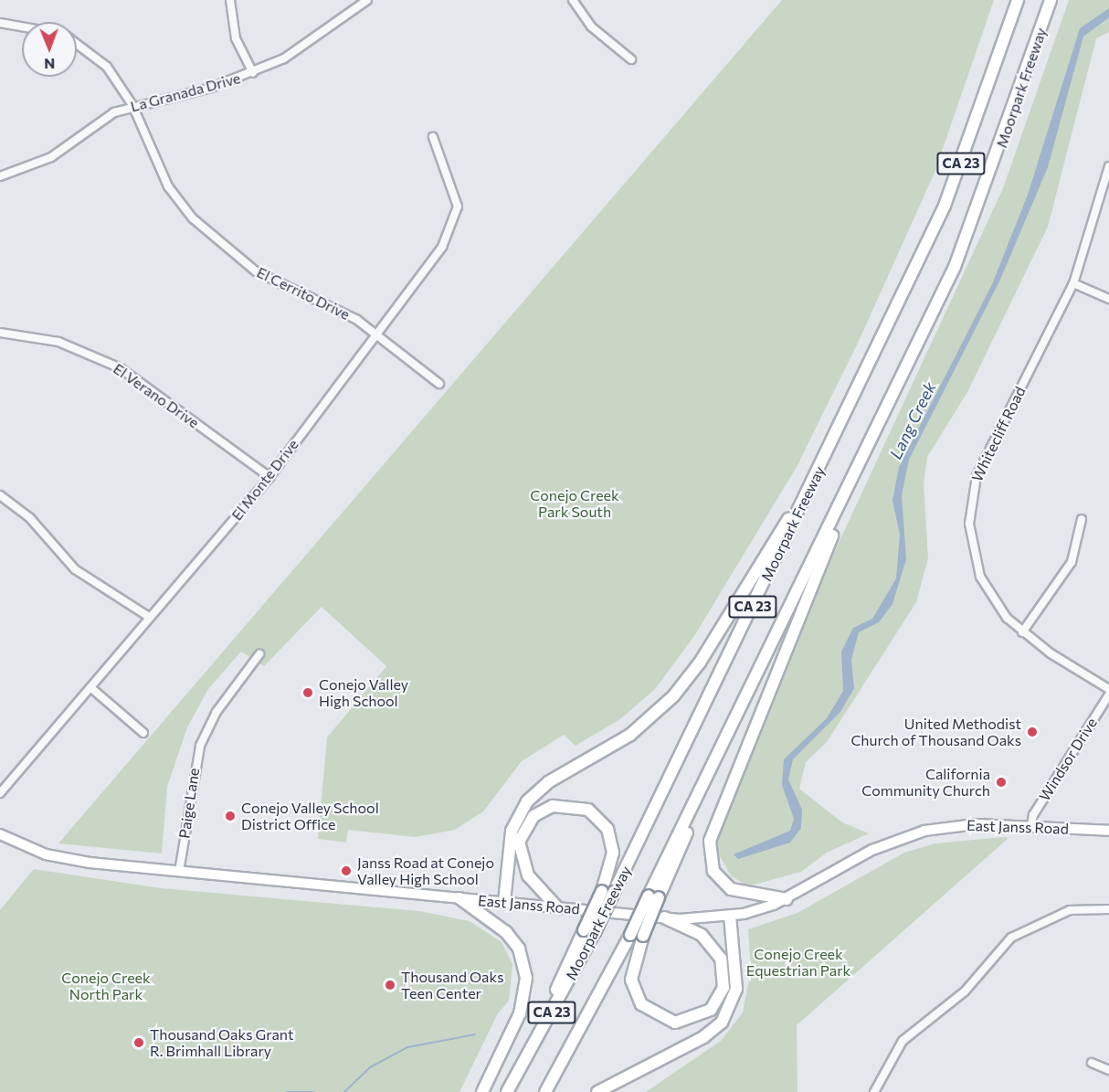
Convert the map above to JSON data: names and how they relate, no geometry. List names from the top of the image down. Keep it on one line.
{"streets":{"highway":["Moorpark Freeway","CA 23"],"main road":["East Janss Road"],"street":["La Granada Drive","El Cerrito Drive","El Verano Drive","Whitecliff Road","El Monte Drive","Windsor Drive","Paige Lane"]},"crossings":[["La Granada Drive","El Cerrito Drive"],["El Cerrito Drive","El Monte Drive"],["El Verano Drive","El Monte Drive"],["Windsor Drive","East Janss Road"],["Paige Lane","East Janss Road"]],"water":["Lang Creek"],"parks":["Conejo Creek Park South","Conejo Creek Equestrian Park","Conejo Creek North Park"],"places":["Conejo Valley High School","United Methodist Church of Thousand Oaks","California Community Church","Conejo Valley School District Office","Janss Road at Conejo Valley High School","Thousand Oaks Teen Center","Thousand Oaks Grant R. Brimhall Library"],"north":"bottom"}
